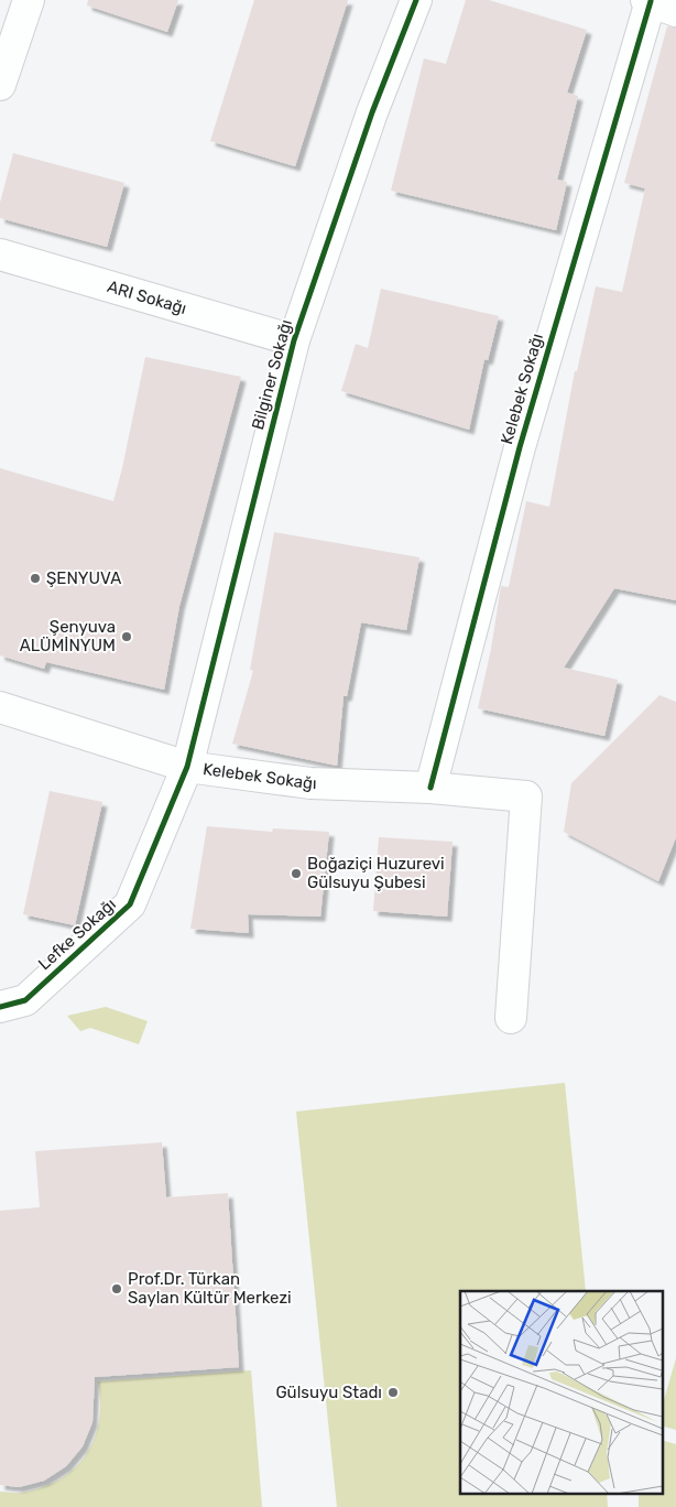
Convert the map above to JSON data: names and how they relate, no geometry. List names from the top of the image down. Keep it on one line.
{"streets":{"street":["ARI Sokağı","Bilginer Sokağı","Kelebek Sokağı","Lefke Sokağı"]},"crossings":[["ARI Sokağı","Bilginer Sokağı"],["Bilginer Sokağı","Kelebek Sokağı"],["Bilginer Sokağı","Lefke Sokağı"],["Kelebek Sokağı","Lefke Sokağı"]],"places":["ŞENYUVA","Şenyuva ALÜMİNYUM","Boğaziçi Huzurevi Gülsuyu Şubesi","Prof.Dr. Türkan Saylan Kültür Merkezi","Gülsuyu Stadı"]}
